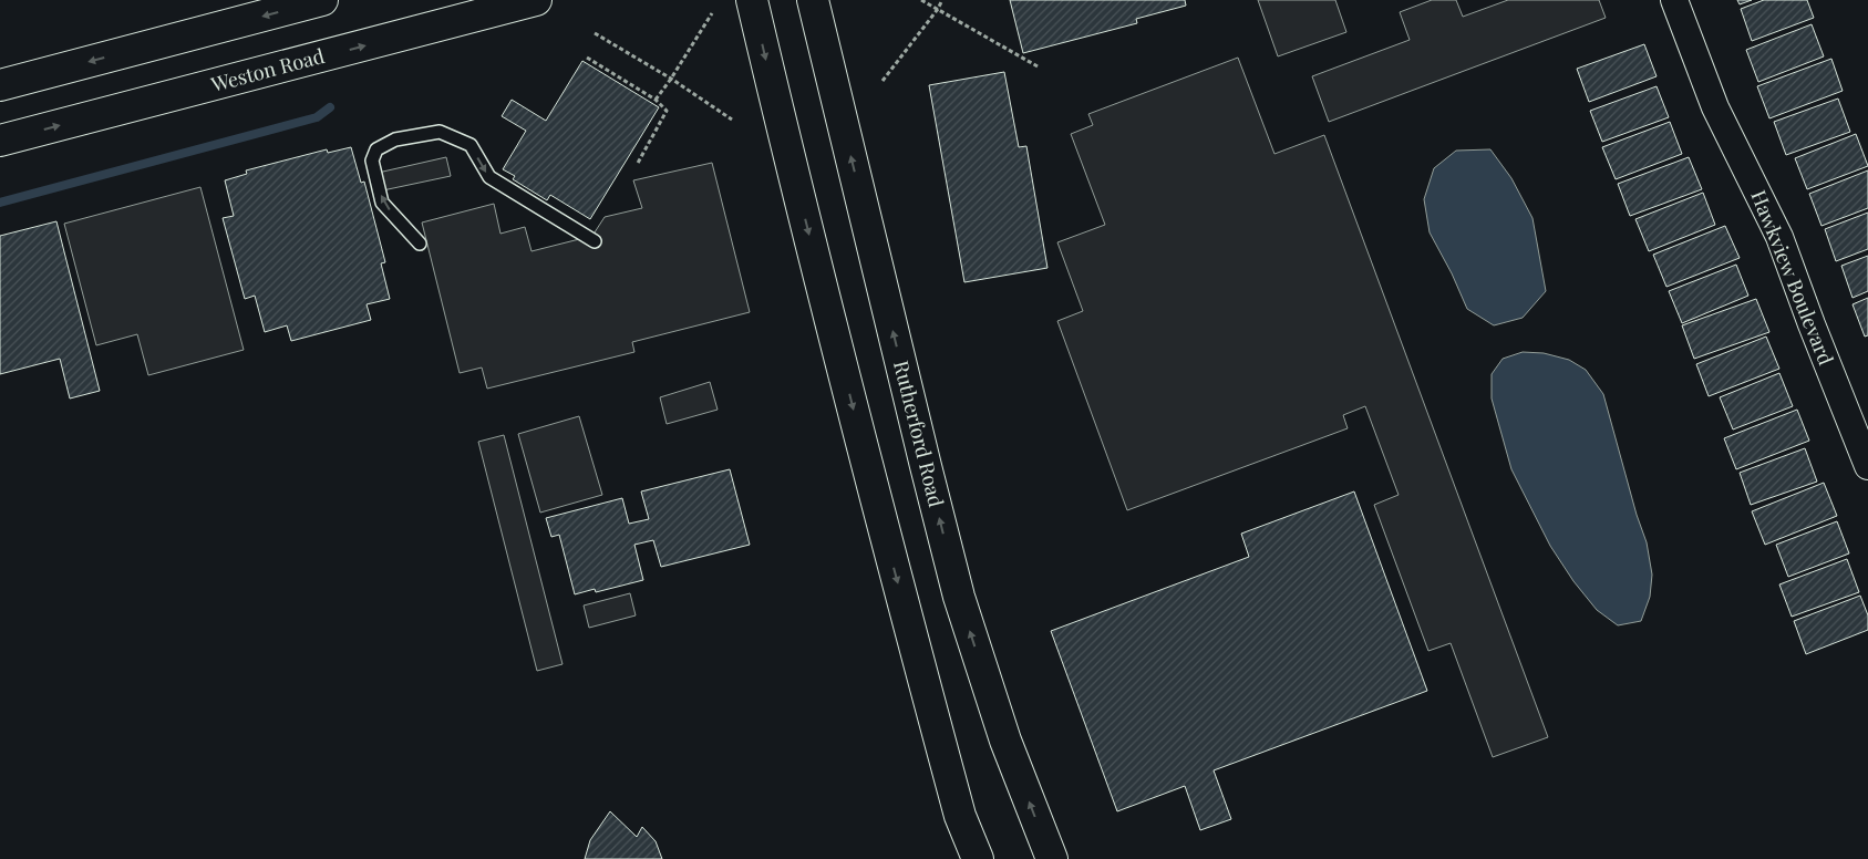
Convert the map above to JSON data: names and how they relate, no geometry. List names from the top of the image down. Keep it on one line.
{"streets":{"main road":["Weston Road","Rutherford Road"],"street":["Hawkview Boulevard"]}}
